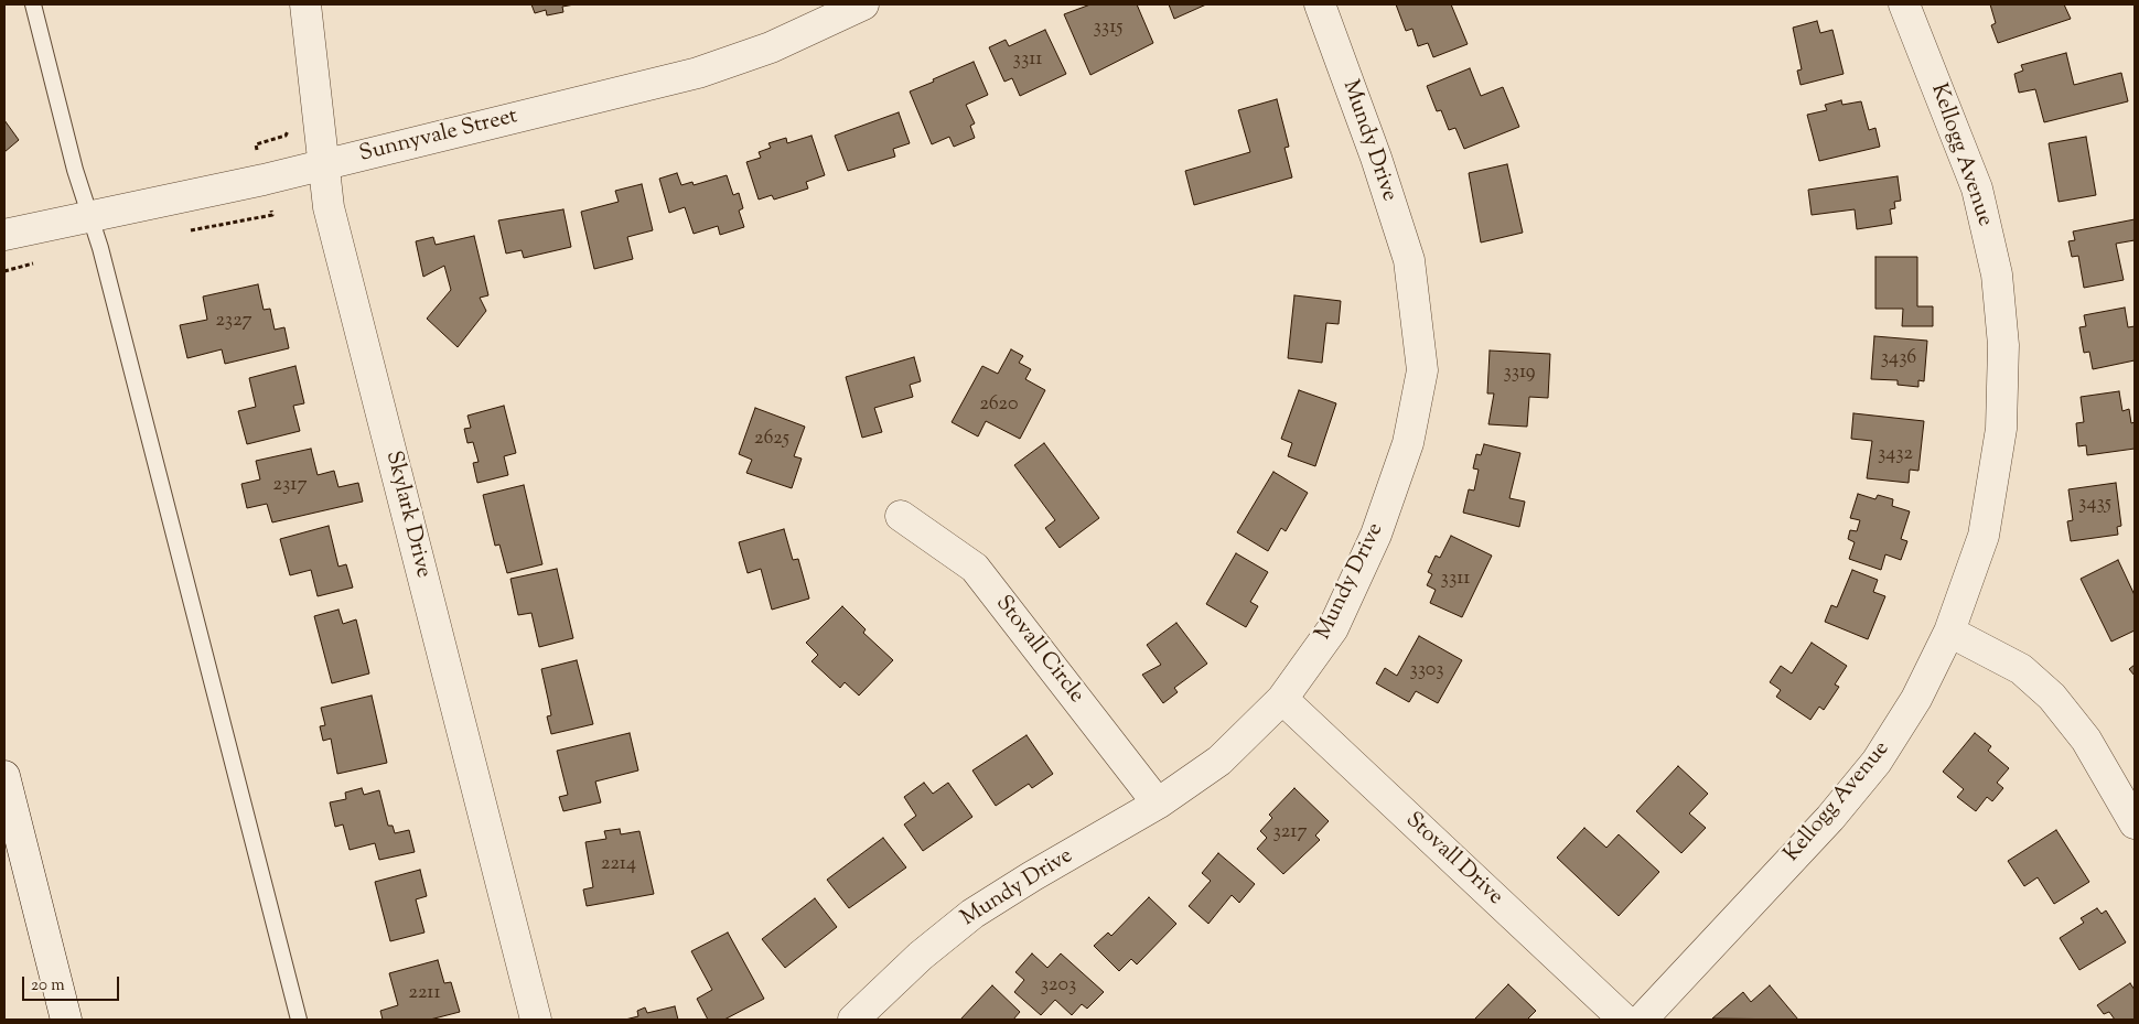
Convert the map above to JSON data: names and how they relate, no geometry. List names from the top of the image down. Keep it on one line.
{"streets":{"street":["Sunnyvale Street","Mundy Drive","Kellogg Avenue","Skylark Drive","Stovall Circle","Stovall Drive"]},"crossings":[["Sunnyvale Street","Skylark Drive"],["Mundy Drive","Stovall Circle"],["Mundy Drive","Stovall Drive"]],"house_numbers":["3315","3311","2327","3436","3319","2620","2625","3432","2317","3435","3311","3303","3217","2214","3203","2211"],"scale_bar":"20 m"}
